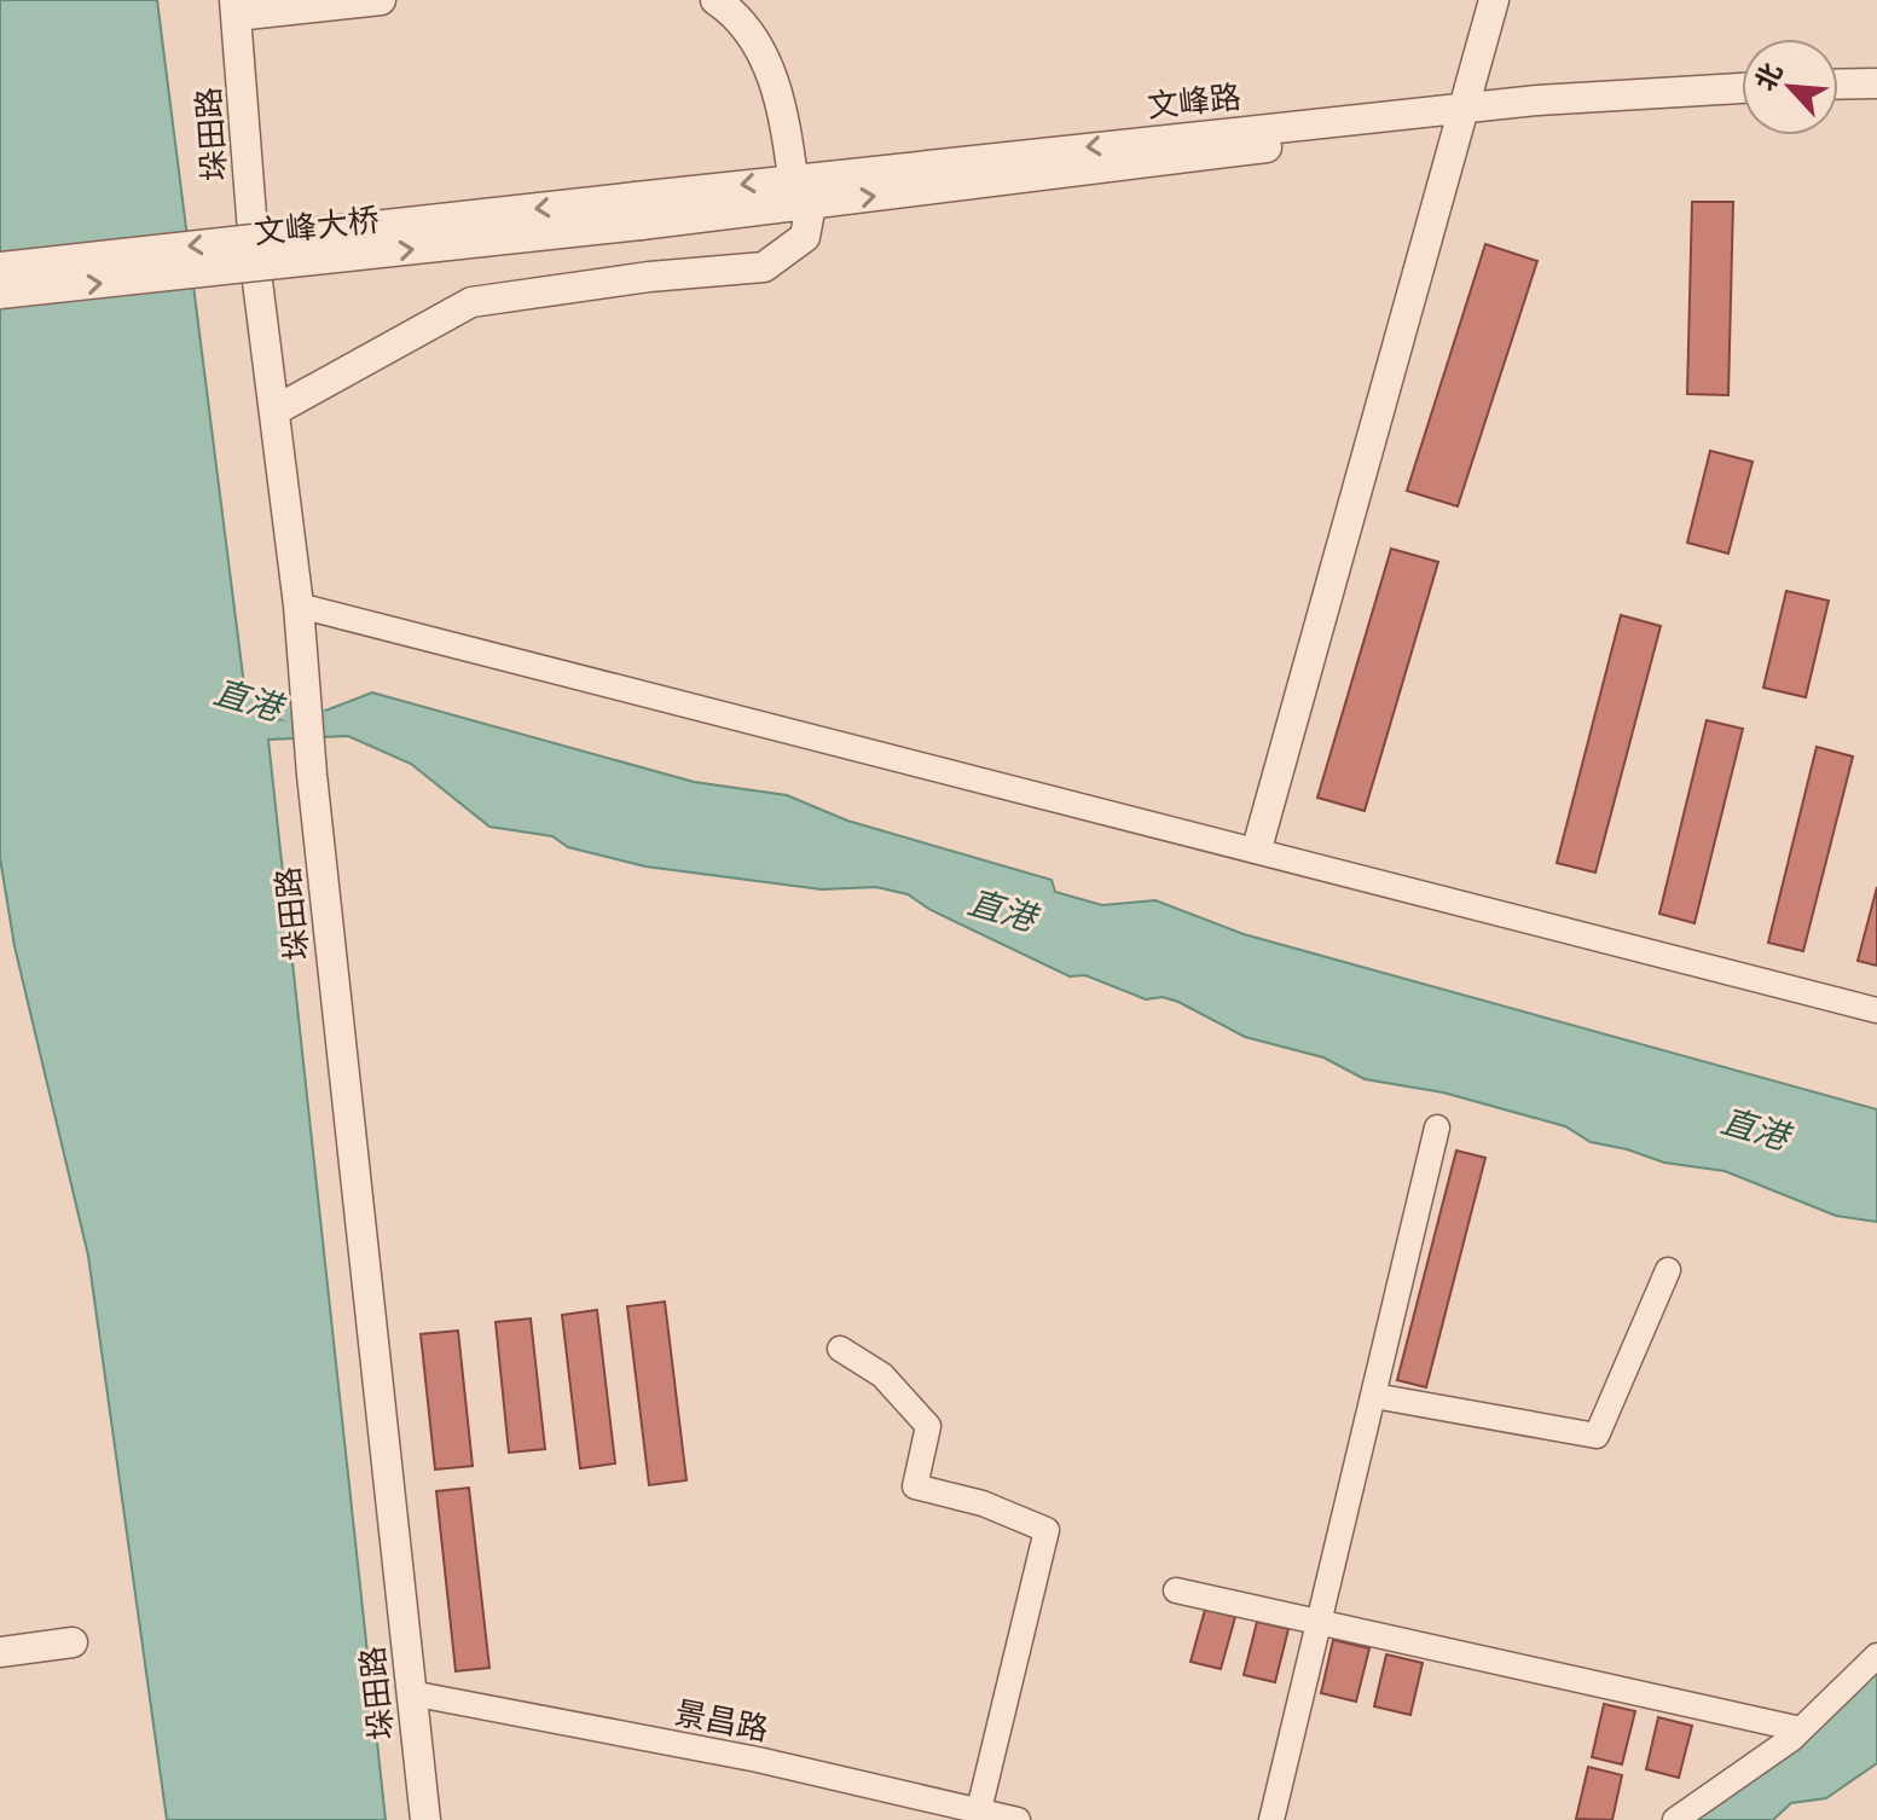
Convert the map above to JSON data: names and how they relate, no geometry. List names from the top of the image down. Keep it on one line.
{"streets":{"street":["文峰路","垛田路","文峰大桥","景昌路"]},"crossings":[["文峰路","文峰大桥"],["垛田路","景昌路"]],"water":["直港"],"north":"top left"}
